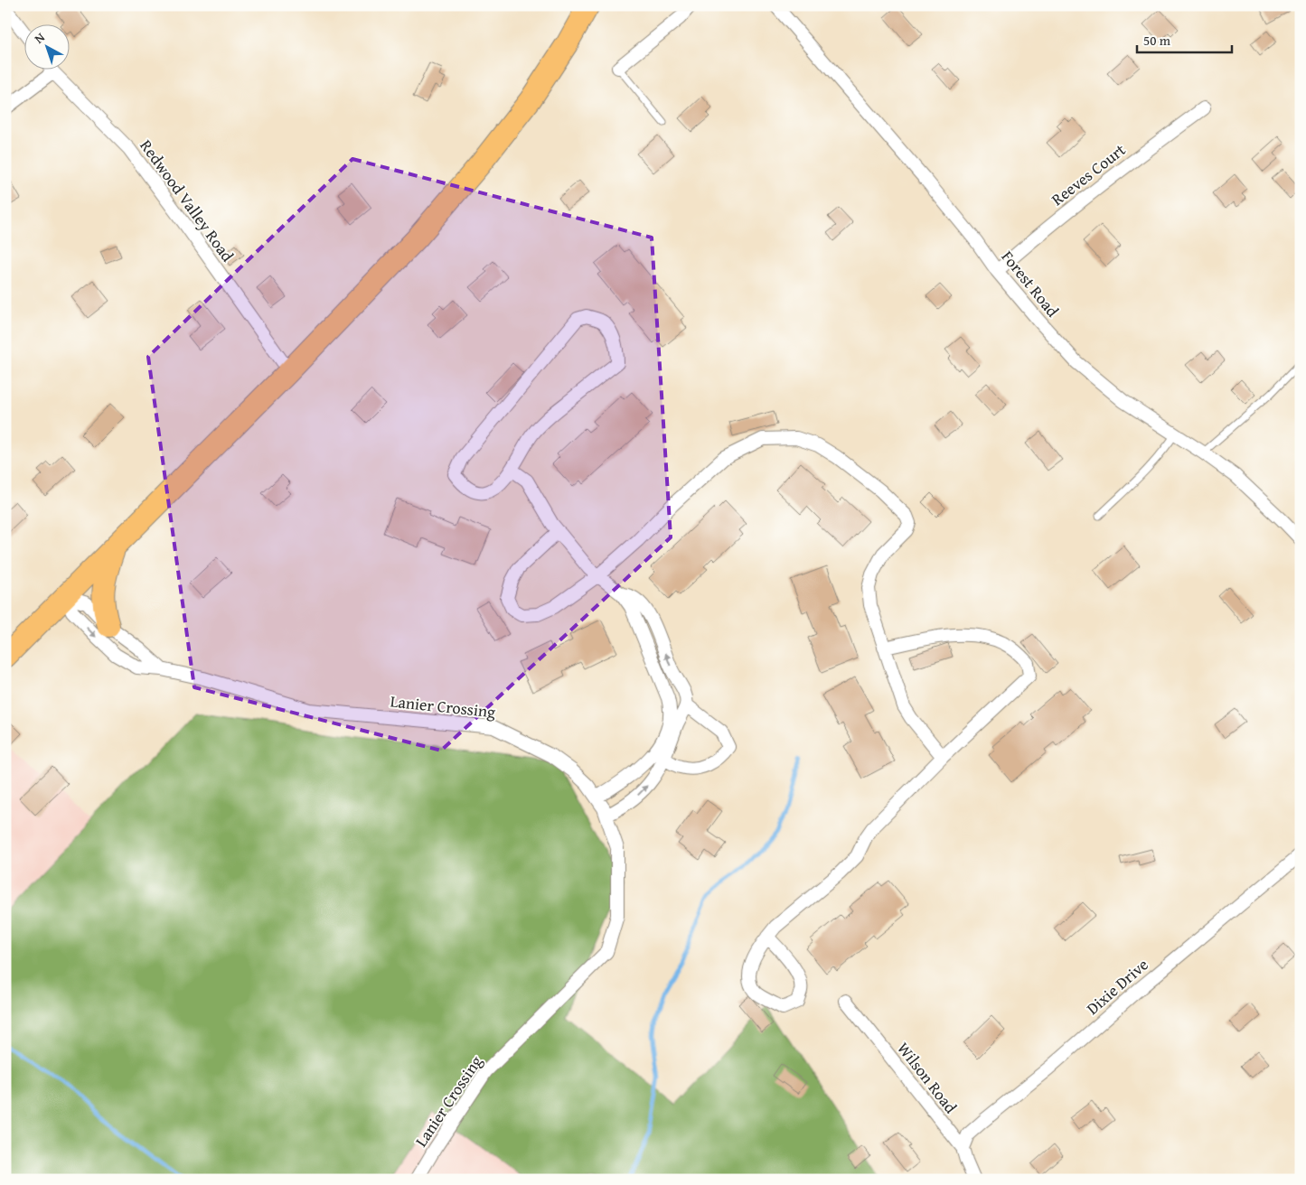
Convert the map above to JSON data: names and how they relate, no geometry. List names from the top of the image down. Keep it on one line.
{"streets":{"street":["Reeves Court","Redwood Valley Road","Forest Road","Lanier Crossing","Dixie Drive","Wilson Road"]},"crossings":[["Reeves Court","Forest Road"],["Dixie Drive","Wilson Road"]],"scale_bar":"50 m","north":"top left"}
